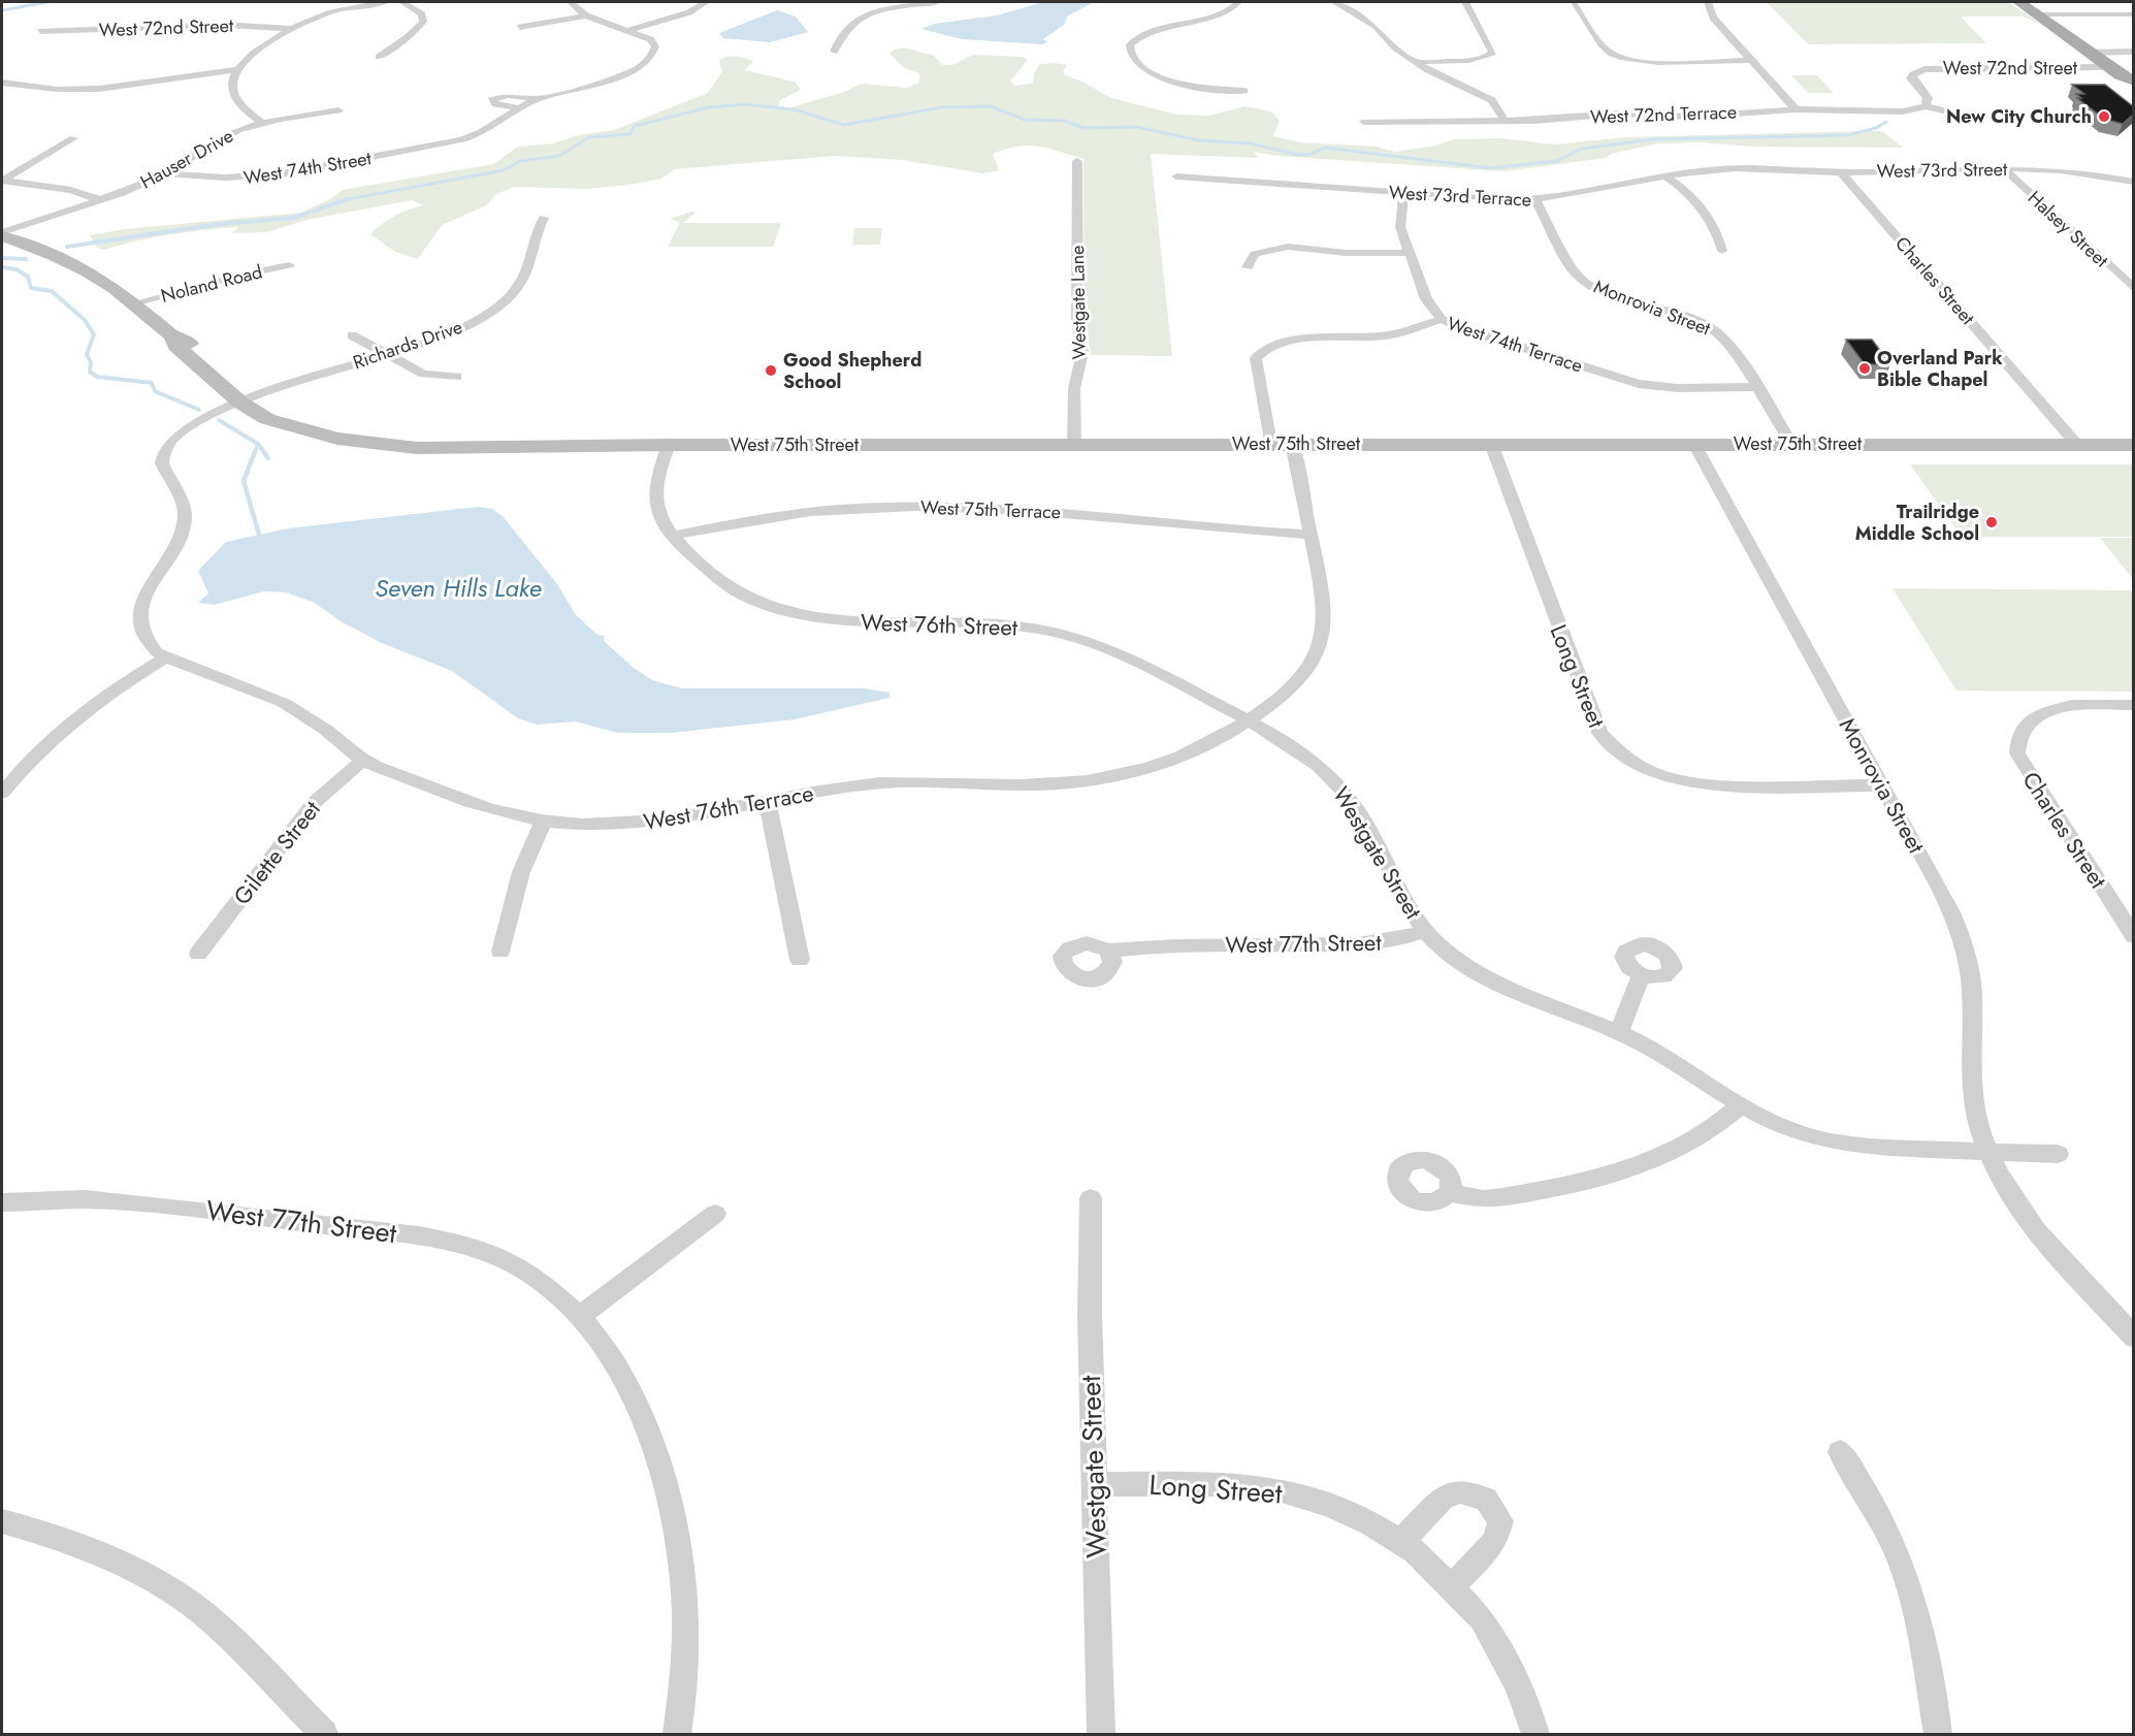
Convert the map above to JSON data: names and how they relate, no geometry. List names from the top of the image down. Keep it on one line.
{"streets":{"main road":["West 75th Street"],"street":["West 72nd Street","West 72nd Terrace","Hauser Drive","West 74th Street","West 73rd Street","West 73rd Terrace","Halsey Street","Charles Street","Noland Road","Westgate Lane","Monrovia Street","Richards Drive","West 74th Terrace","West 75th Terrace","West 76th Street","Long Street","West 76th Terrace","Gilette Street","Westgate Street","West 77th Street"]},"crossings":[["West 72nd Street","West 72nd Terrace"],["Hauser Drive","West 74th Street"],["Hauser Drive","West 75th Street"],["West 73rd Street","West 73rd Terrace"],["West 73rd Street","Halsey Street"],["West 73rd Street","Charles Street"],["West 73rd Terrace","Monrovia Street"],["Charles Street","West 75th Street"],["Noland Road","West 75th Street"],["Westgate Lane","West 75th Street"],["Monrovia Street","West 74th Terrace"],["Monrovia Street","West 75th Street"],["Monrovia Street","Long Street"],["Richards Drive","West 75th Street"],["Richards Drive","West 76th Terrace"],["West 74th Terrace","West 75th Street"],["West 75th Street","West 76th Street"],["West 75th Street","Long Street"],["West 75th Street","West 76th Terrace"],["West 75th Terrace","West 76th Street"],["West 76th Street","West 76th Terrace"],["West 76th Street","Westgate Street"],["Long Street","Westgate Street"],["West 76th Terrace","Gilette Street"],["West 76th Terrace","Westgate Street"],["Westgate Street","West 77th Street"]],"water":["Seven Hills Lake"],"places":["New City Church","Overland Park Bible Chapel","Good Shepherd School","Trailridge Middle School"]}
